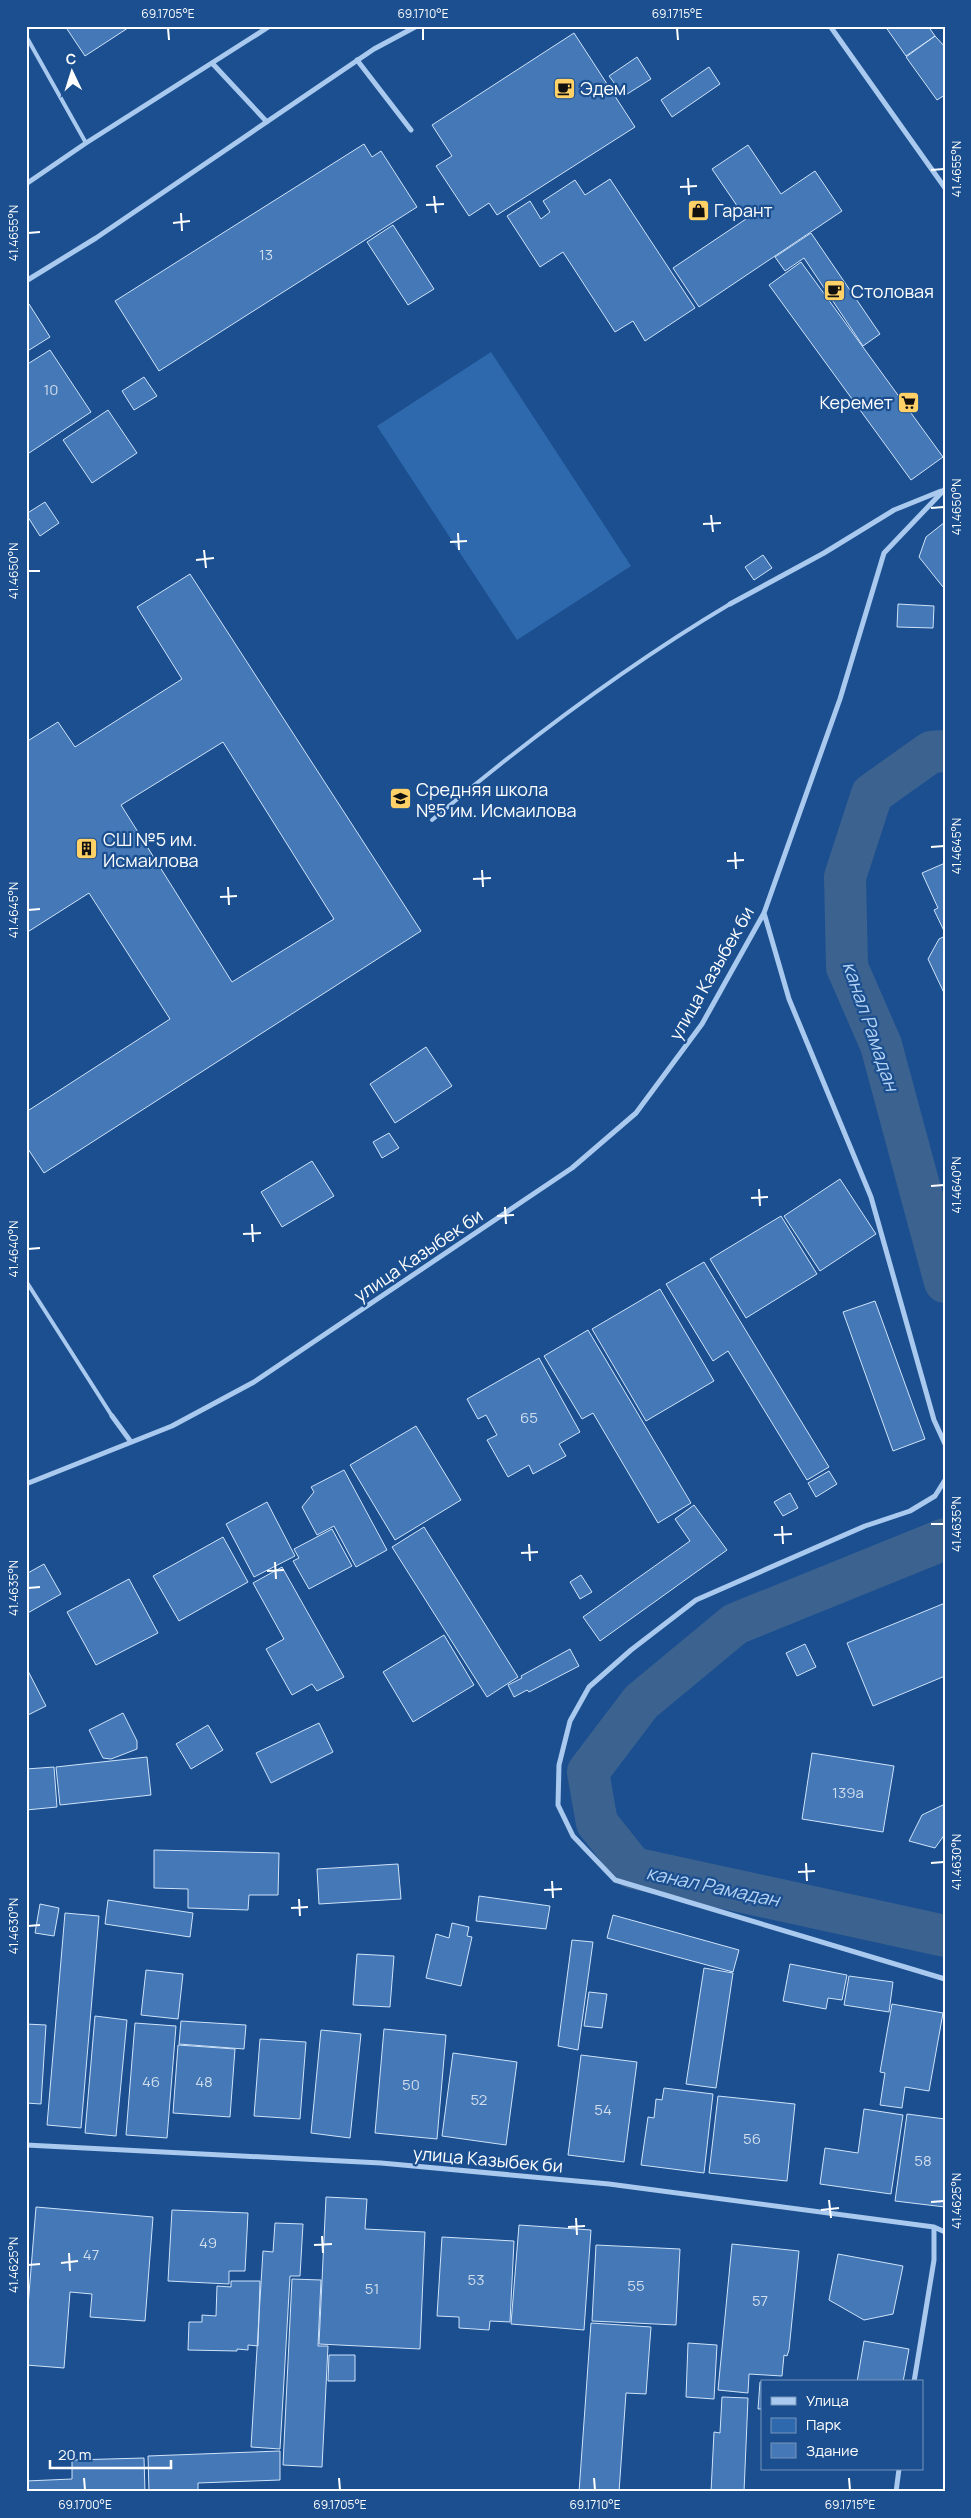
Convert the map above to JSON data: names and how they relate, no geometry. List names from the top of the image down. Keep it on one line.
{"streets":{"street":["улица Казыбек би"]},"water":["канал Рамадан"],"places":{"cafe":["Эдем","Столовая"],"shop":["Гарант"],"supermarket":["Керемет"],"school or university":["Средняя школа №5 им. Исмаилова"],"building":["СШ №5 им. Исмаилова"]},"house_numbers":["13","10","65","139а","46","48","50","52","54","56","58","49","47","53","55","51","57"],"legend":["Улица","Парк","Здание"],"scale_bar":"20 m","north":"top","coordinates":["69.1705°E","69.1710°E","69.1715°E","41.4655°N","41.4650°N","41.4645°N","41.4640°N","41.4635°N","41.4630°N","41.4625°N","69.1700°E"]}
